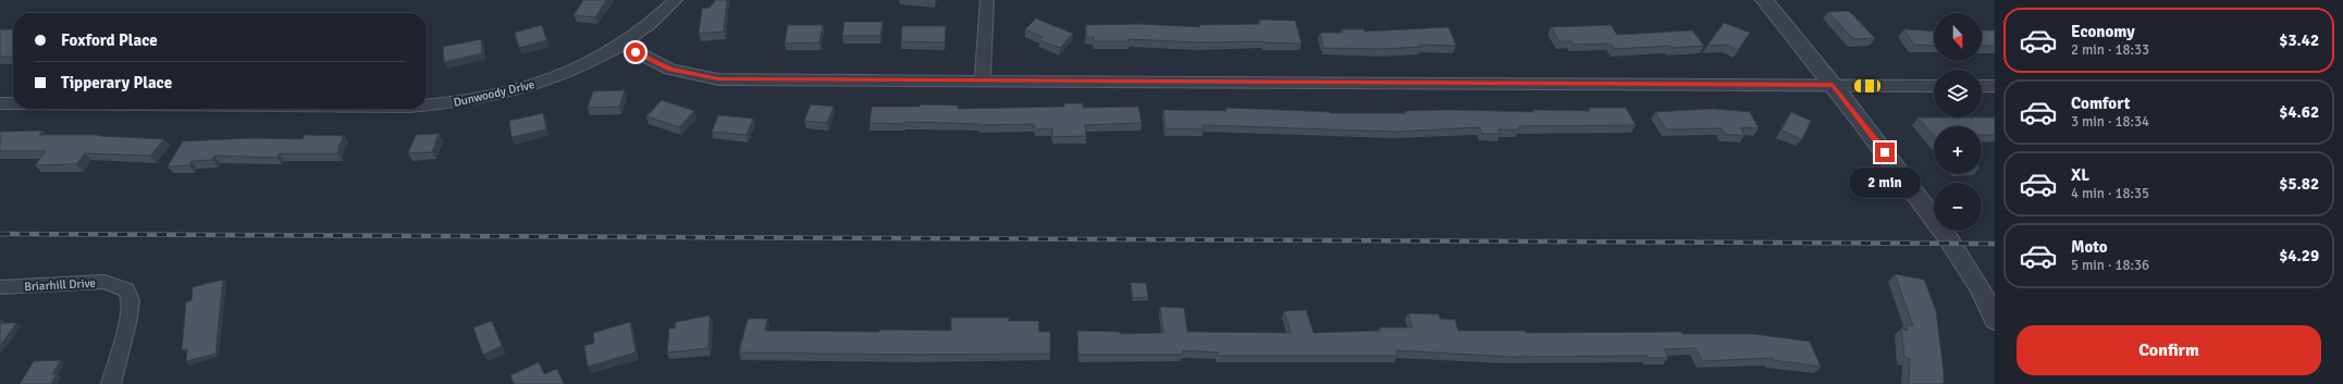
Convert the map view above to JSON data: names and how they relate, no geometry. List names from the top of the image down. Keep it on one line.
{"streets":{"street":["Dunwoody Drive","Briarhill Drive"]},"north":"bottom","page":{"list":[{"name":"Economy","note":"2 min · 18:33","value":"$3.42"},{"name":"Comfort","note":"3 min · 18:34","value":"$4.62"},{"name":"XL","note":"4 min · 18:35","value":"$5.82"},{"name":"Moto","note":"5 min · 18:36","value":"$4.29"}],"map_buttons":["+","−"],"banner":["Foxford Place","Tipperary Place"],"bubble":"2 min","buttons":"Confirm"}}
